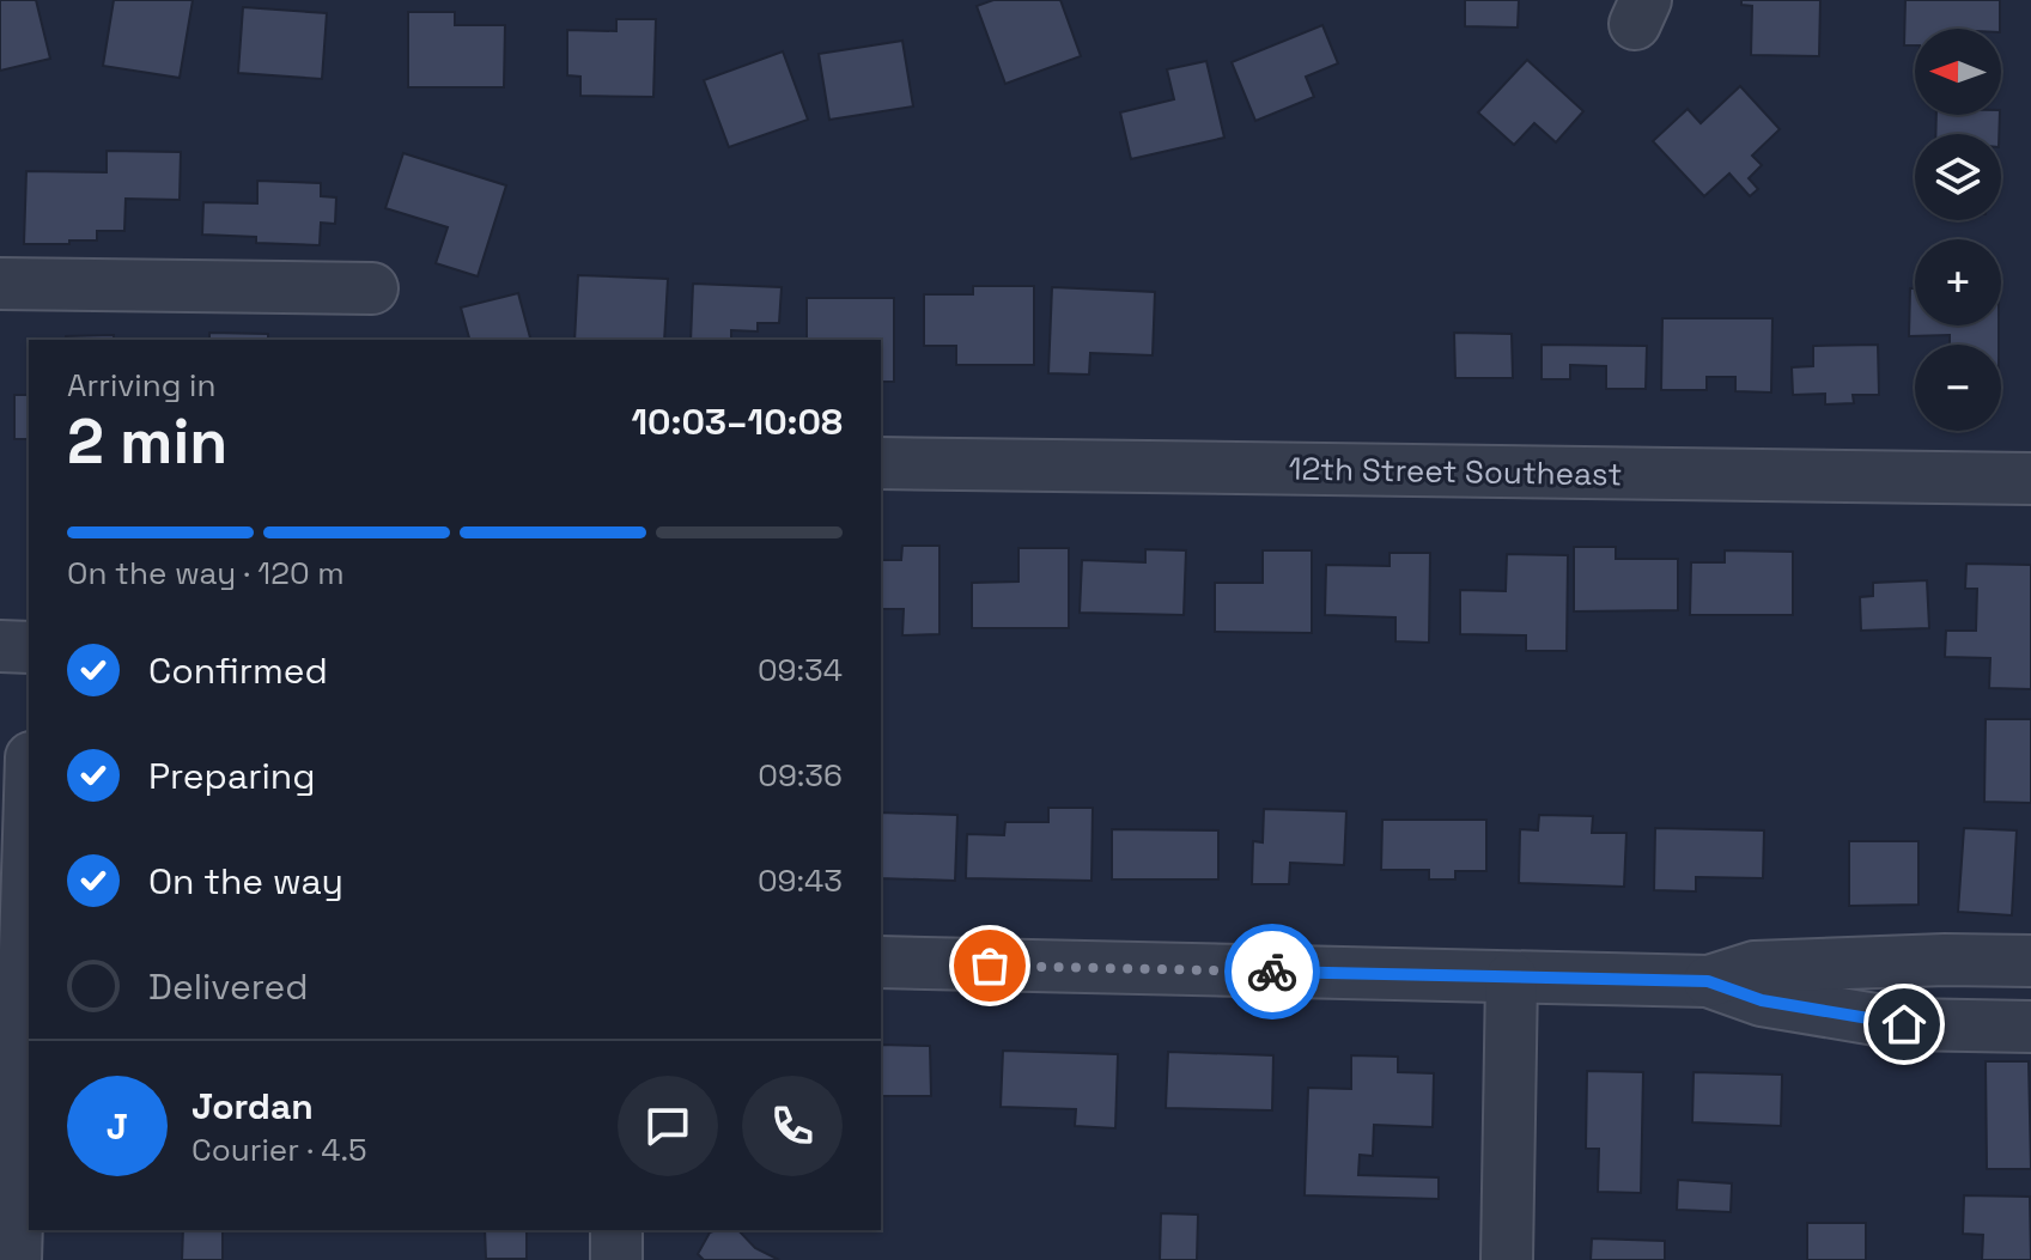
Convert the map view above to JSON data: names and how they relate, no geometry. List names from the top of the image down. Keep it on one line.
{"streets":{"street":["12th Street Southeast"]},"north":"left","page":{"map_buttons":["+","−"],"heading":["2 min","Arriving in","10:03–10:08"],"panel":["Jordan","Courier · 4.5"],"bar":"On the way · 120 m","list":[["Confirmed","09:34"],["Preparing","09:36"],["On the way","09:43"],"Delivered"],"round":"J"}}
